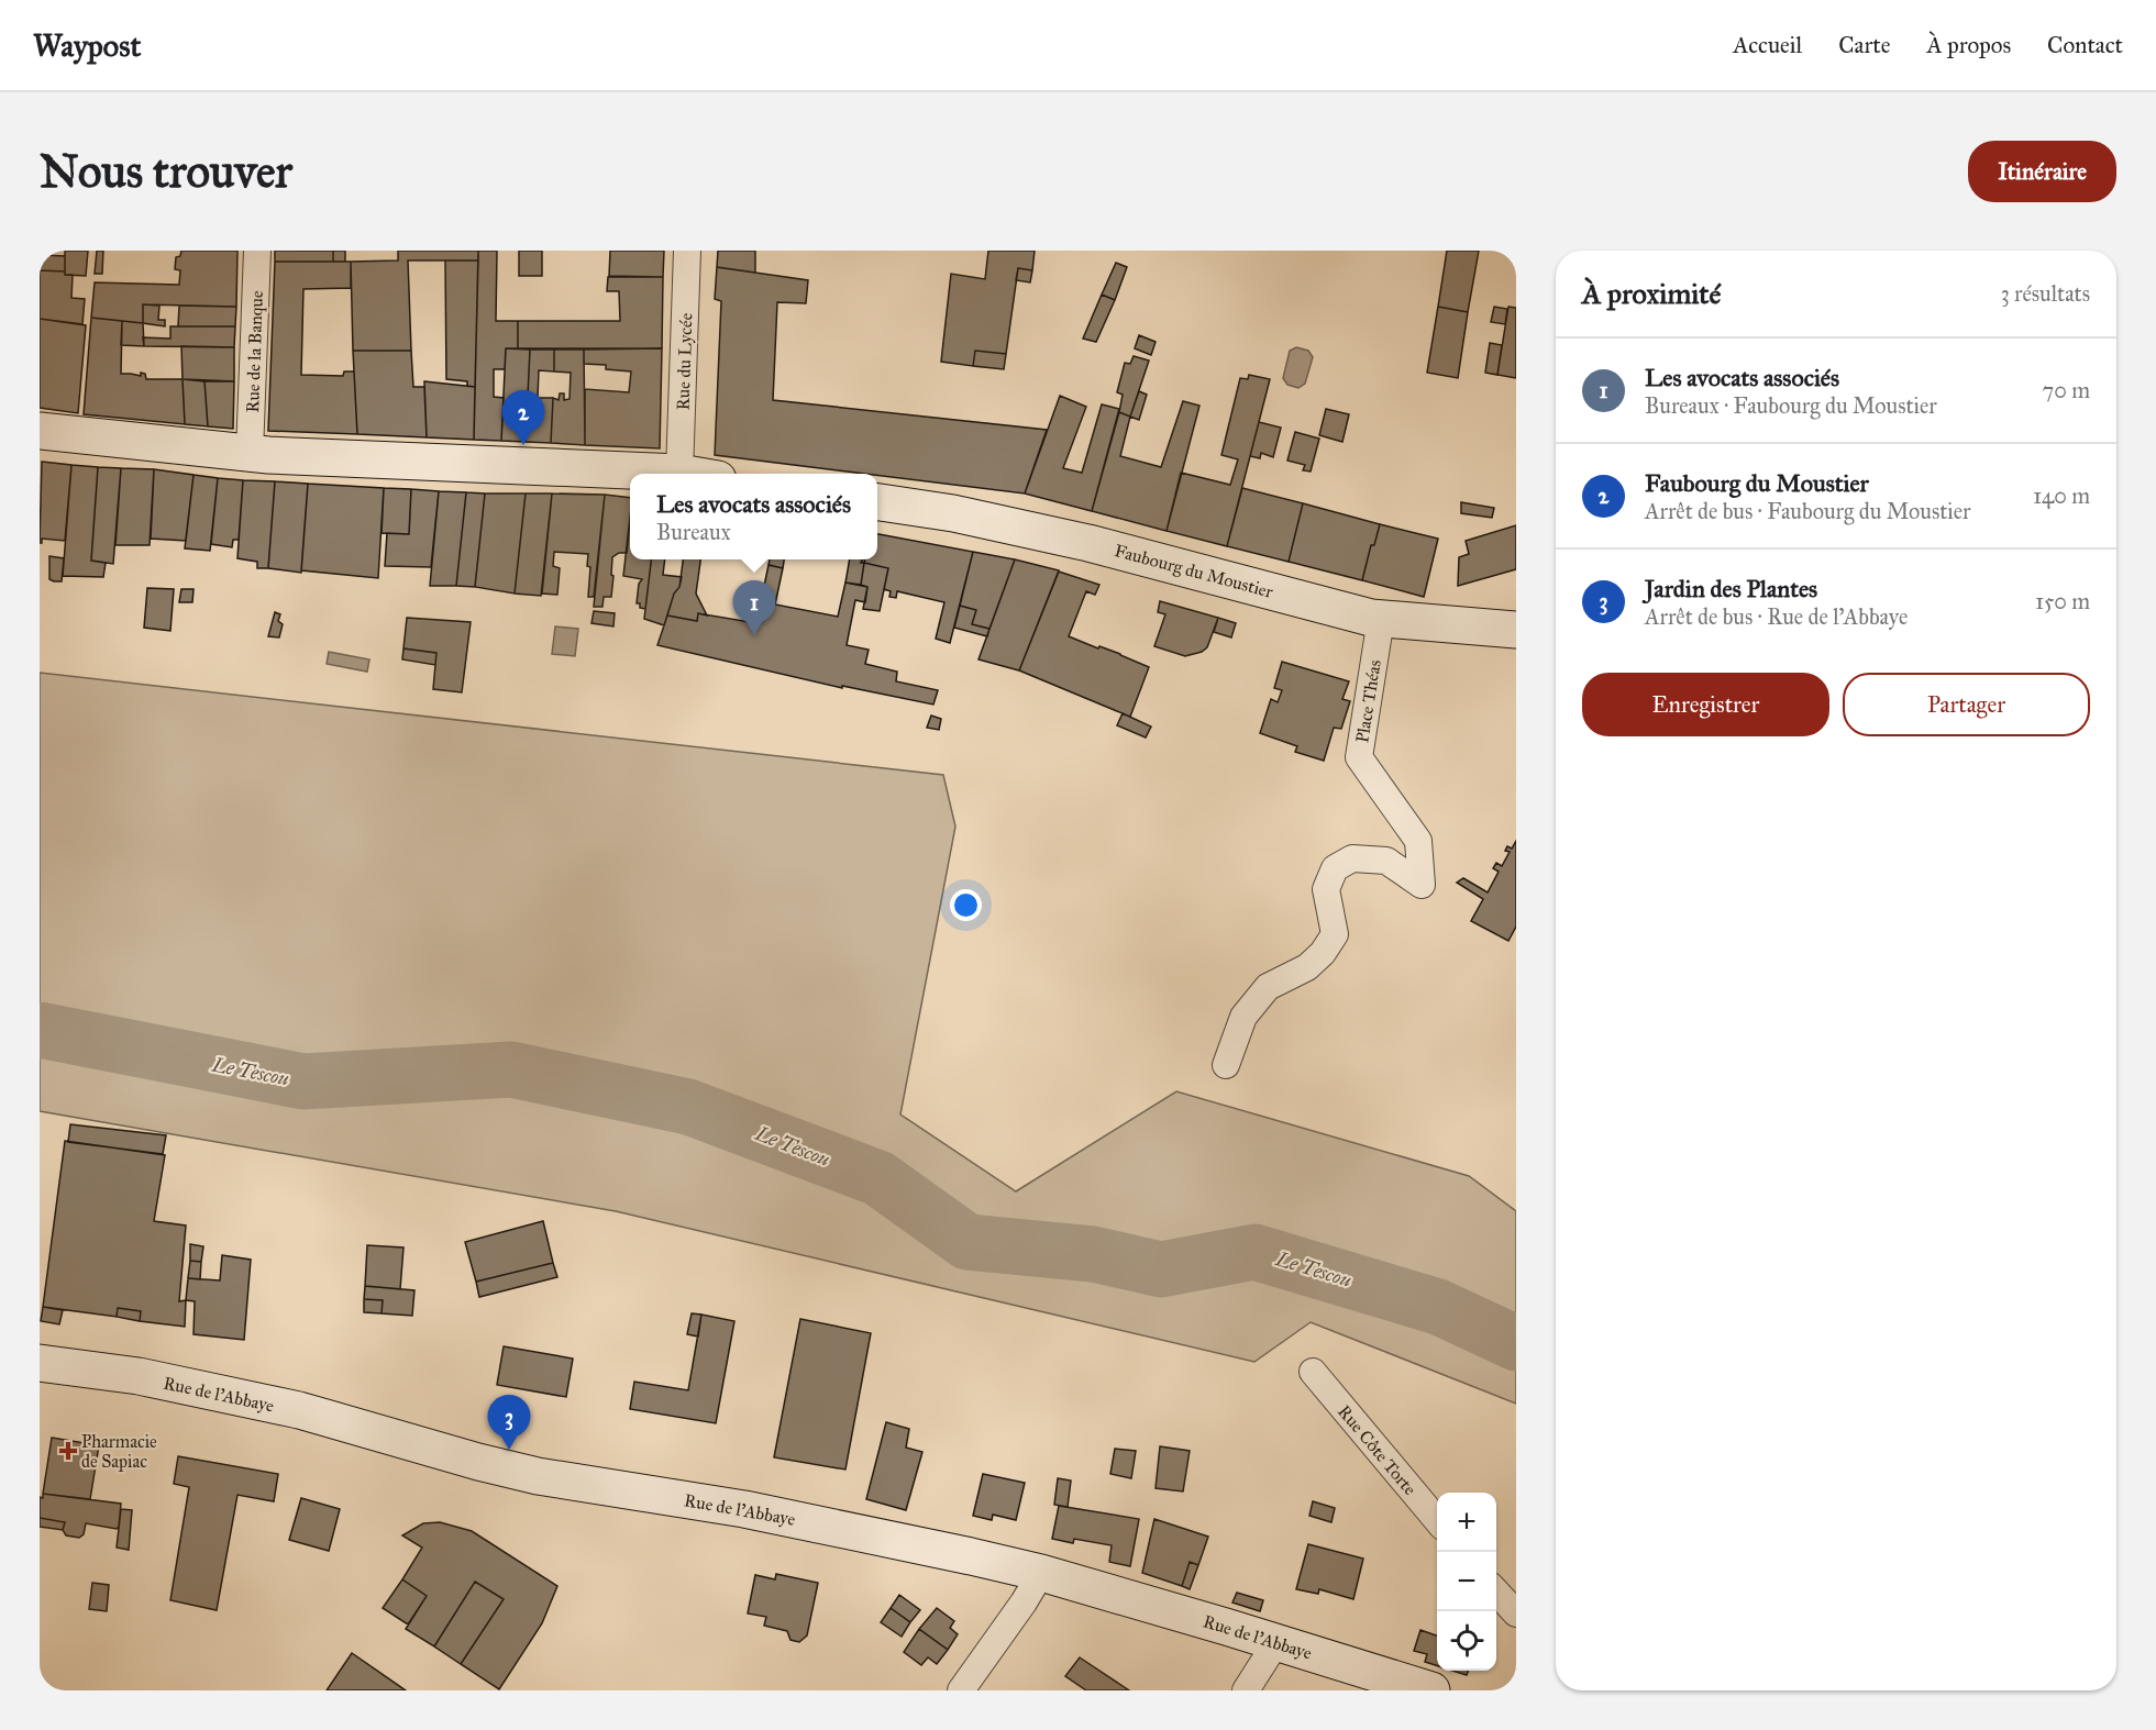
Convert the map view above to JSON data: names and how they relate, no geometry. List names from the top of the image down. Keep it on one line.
{"streets":{"main road":["Faubourg du Moustier","Rue de l'Abbaye"],"street":["Rue de la Banque","Rue du Lycée","Place Théas","Rue Côte Torte"]},"crossings":[["Faubourg du Moustier","Place Théas"]],"water":["Le Tescou"],"places":{"health":["Pharmacie de Sapiac"]},"page":{"header":"Waypost","nav":["Accueil","Carte","À propos","Contact"],"buttons":["Itinéraire",["Enregistrer","Partager"]],"title":"Nous trouver","heading":["À proximité","3 résultats"],"list":[{"mark":"1","name":"Les avocats associés","note":"Bureaux · Faubourg du Moustier","value":"70 m"},{"mark":"2","name":"Faubourg du Moustier","note":"Arrêt de bus · Faubourg du Moustier","value":"140 m"},{"mark":"3","name":"Jardin des Plantes","note":"Arrêt de bus · Rue de l'Abbaye","value":"150 m"}],"pins":["2","1","3"],"popup":["Les avocats associés","Bureaux"],"map_buttons":["+","−"]}}
